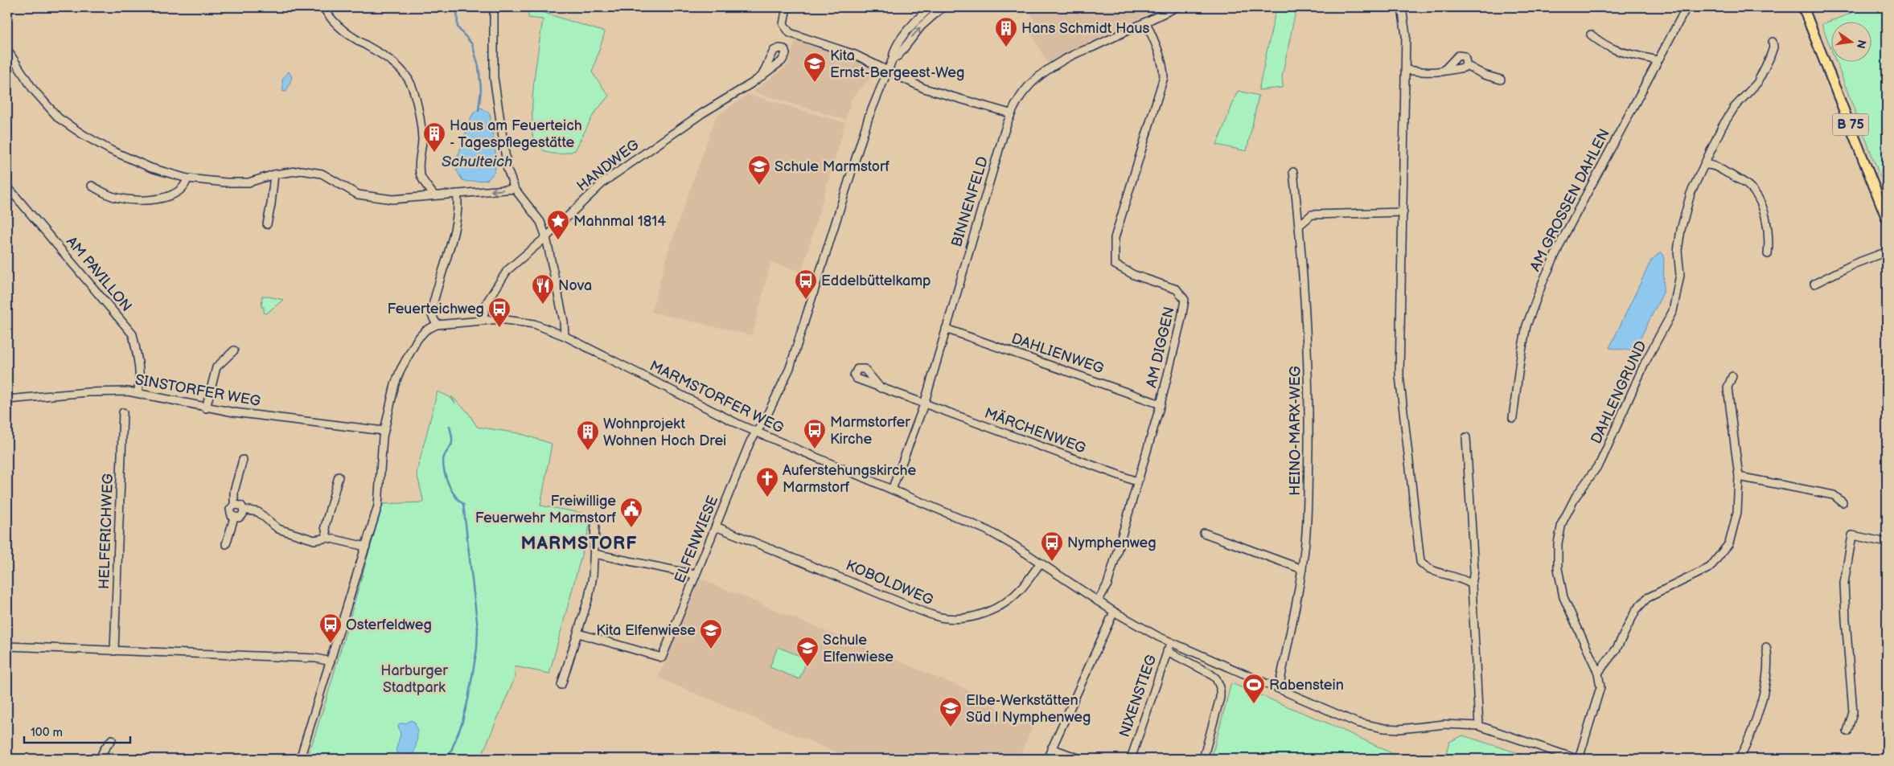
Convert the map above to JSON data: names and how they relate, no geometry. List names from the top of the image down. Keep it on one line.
{"streets":{"main road":["B 75"],"street":["HANDWEG","AM GROSSEN DAHLEN","BINNENFELD","AM PAVILLON","AM DIGGEN","DAHLIENWEG","SINSTORFER WEG","DAHLENGRUND","MARMSTORFER WEG","MÄRCHENWEG","HEINO-MARX-WEG","HELFERICHWEG","ELFENWIESE","KOBOLDWEG","NIXENSTIEG"]},"crossings":[["HANDWEG","MARMSTORFER WEG"],["BINNENFELD","AM DIGGEN"],["BINNENFELD","DAHLIENWEG"],["BINNENFELD","MARMSTORFER WEG"],["BINNENFELD","MÄRCHENWEG"],["AM PAVILLON","SINSTORFER WEG"],["AM DIGGEN","DAHLIENWEG"],["AM DIGGEN","MARMSTORFER WEG"],["AM DIGGEN","MÄRCHENWEG"],["DAHLENGRUND","MARMSTORFER WEG"],["MARMSTORFER WEG","HEINO-MARX-WEG"],["MARMSTORFER WEG","ELFENWIESE"],["MARMSTORFER WEG","KOBOLDWEG"],["MARMSTORFER WEG","NIXENSTIEG"],["ELFENWIESE","KOBOLDWEG"]],"districts":["MARMSTORF"],"water":["Schulteich"],"parks":["Harburger Stadtpark"],"places":{"building":["Hans Schmidt Haus","Haus am Feuerteich - Tagespflegestätte","Wohnprojekt Wohnen Hoch Drei"],"school or university":["Kita Ernst-Bergeest-Weg","Schule Marmstorf","Kita Elfenwiese","Schule Elfenwiese","Elbe-Werkstätten Süd | Nymphenweg"],"place":["Mahnmal 1814"],"bus stop":["Eddelbüttelkamp","Feuerteichweg","Marmstorfer Kirche","Nymphenweg","Osterfeldweg"],"restaurant":["Nova"],"church":["Auferstehungskirche Marmstorf"],"public building":["Freiwillige Feuerwehr Marmstorf"],"sports":["Rabenstein"]},"scale_bar":"100 m","north":"right"}
